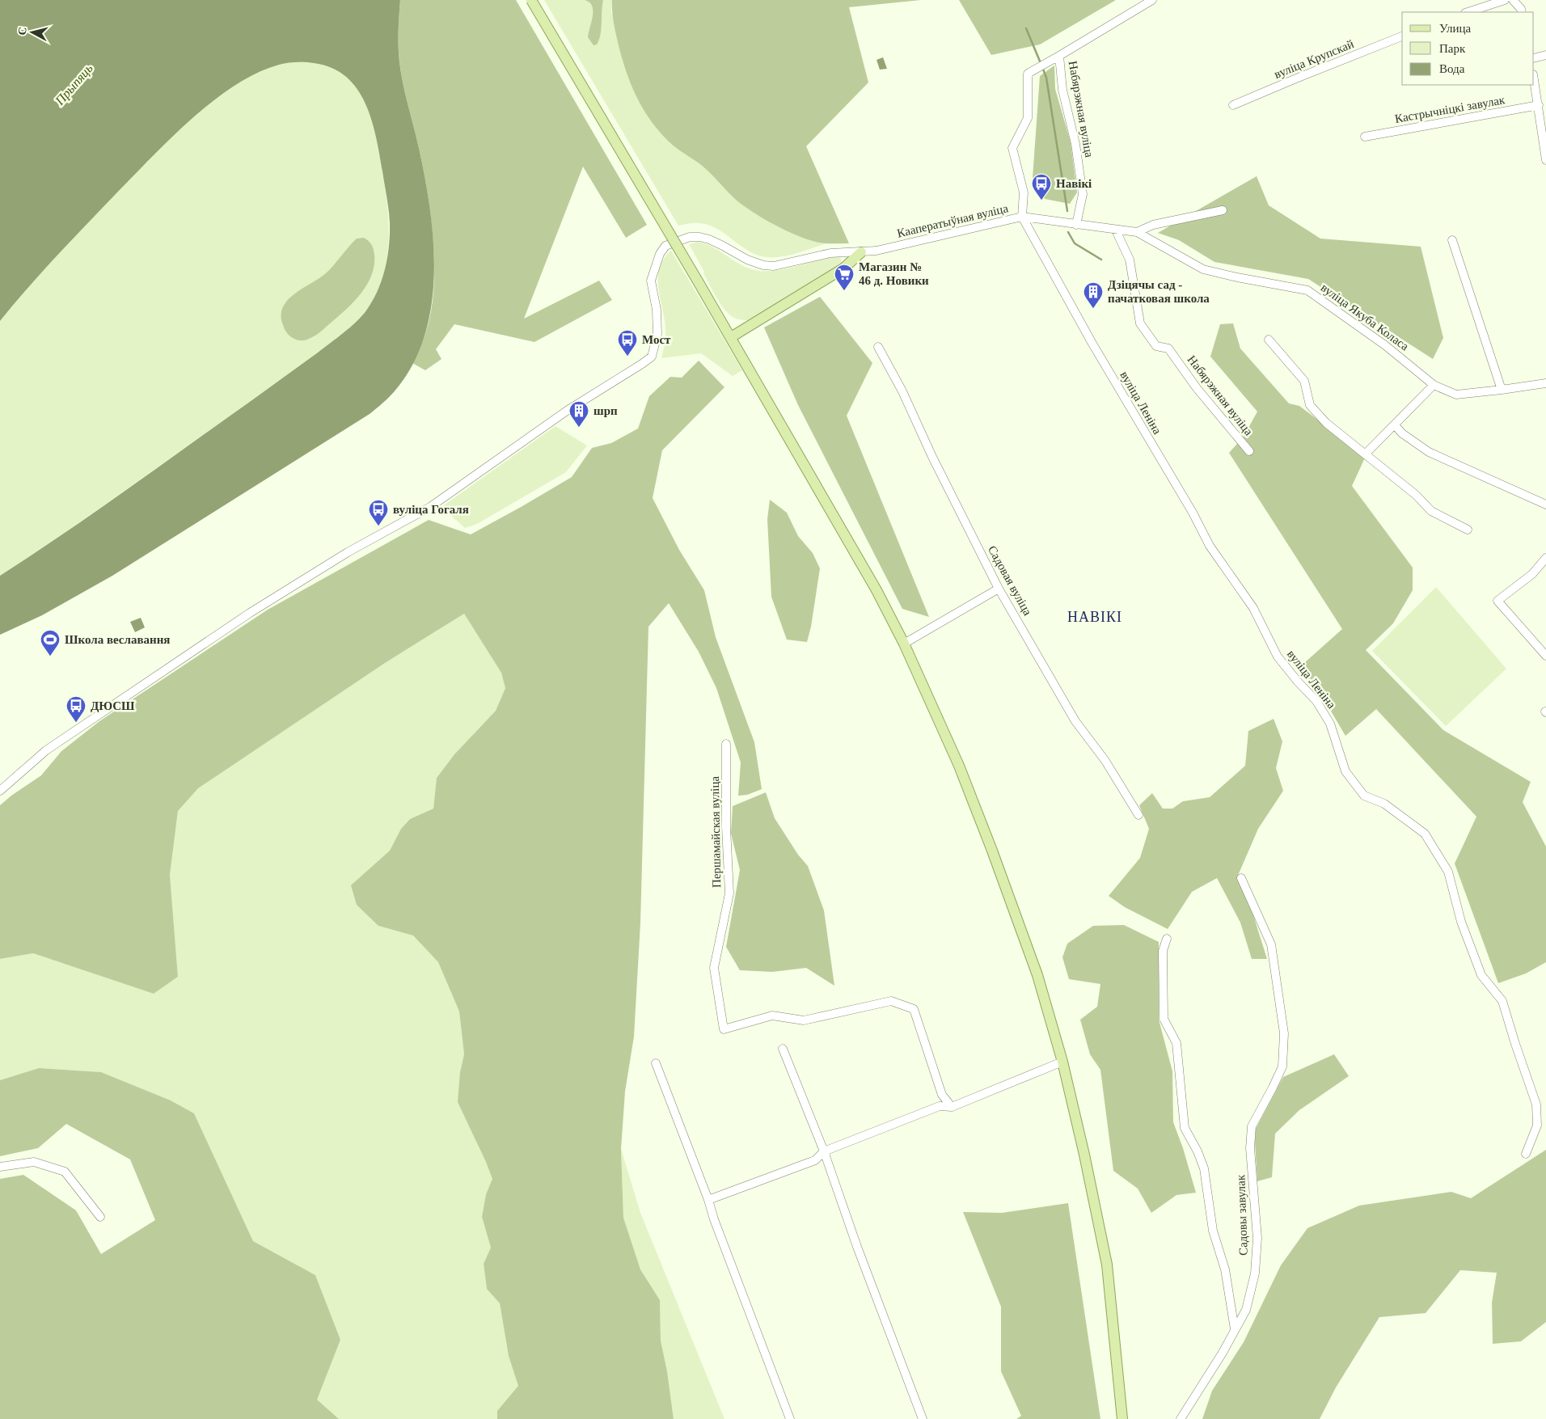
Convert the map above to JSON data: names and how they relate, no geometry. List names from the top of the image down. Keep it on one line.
{"streets":{"street":["вуліца Крупскай","Набярэжная вуліца","Кастрычніцкі завулак","Кааператыўная вуліца","вуліца Якуба Коласа","вуліца Леніна","Садовая вуліца","Першамайская вуліца","Садовы завулак"]},"crossings":[["Набярэжная вуліца","Кааператыўная вуліца"],["Набярэжная вуліца","вуліца Якуба Коласа"],["Кааператыўная вуліца","вуліца Якуба Коласа"],["Кааператыўная вуліца","вуліца Леніна"],["вуліца Якуба Коласа","вуліца Леніна"]],"districts":["НАВІКІ"],"water":["Прыпяць"],"places":{"bus stop":["Навікі","Мост","вуліца Гогаля","ДЮСШ"],"supermarket":["Магазин № 46 д. Новики"],"building":["Дзіцячы сад - пачатковая школа","шрп"],"sports":["Школа веславання"]},"legend":["Улица","Парк","Вода"],"north":"left"}
